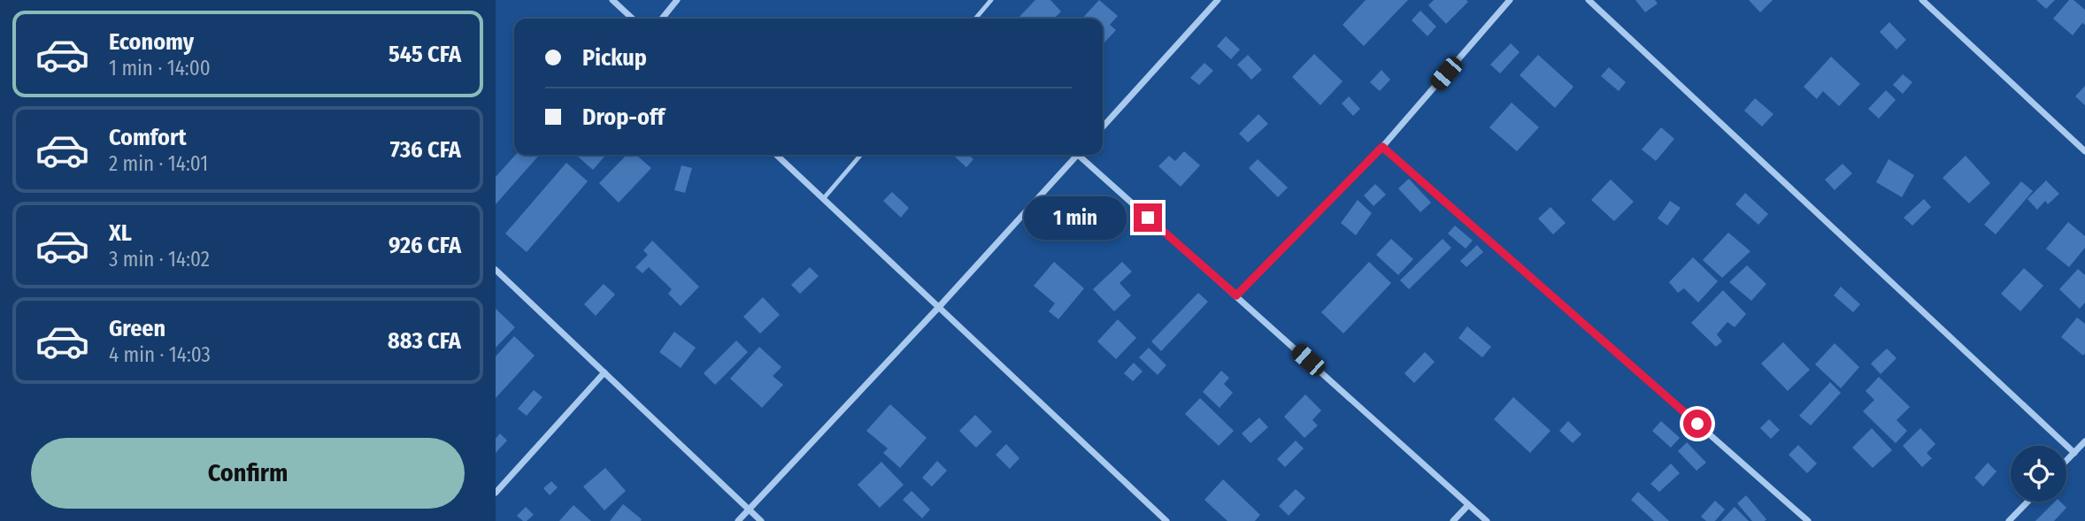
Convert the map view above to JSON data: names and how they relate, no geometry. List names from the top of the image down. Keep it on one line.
{"page":{"list":[{"name":"Economy","note":"1 min · 14:00","value":"545 CFA"},{"name":"Comfort","note":"2 min · 14:01","value":"736 CFA"},{"name":"XL","note":"3 min · 14:02","value":"926 CFA"},{"name":"Green","note":"4 min · 14:03","value":"883 CFA"}],"banner":["Pickup","Drop-off"],"bubble":"1 min","buttons":"Confirm"}}
